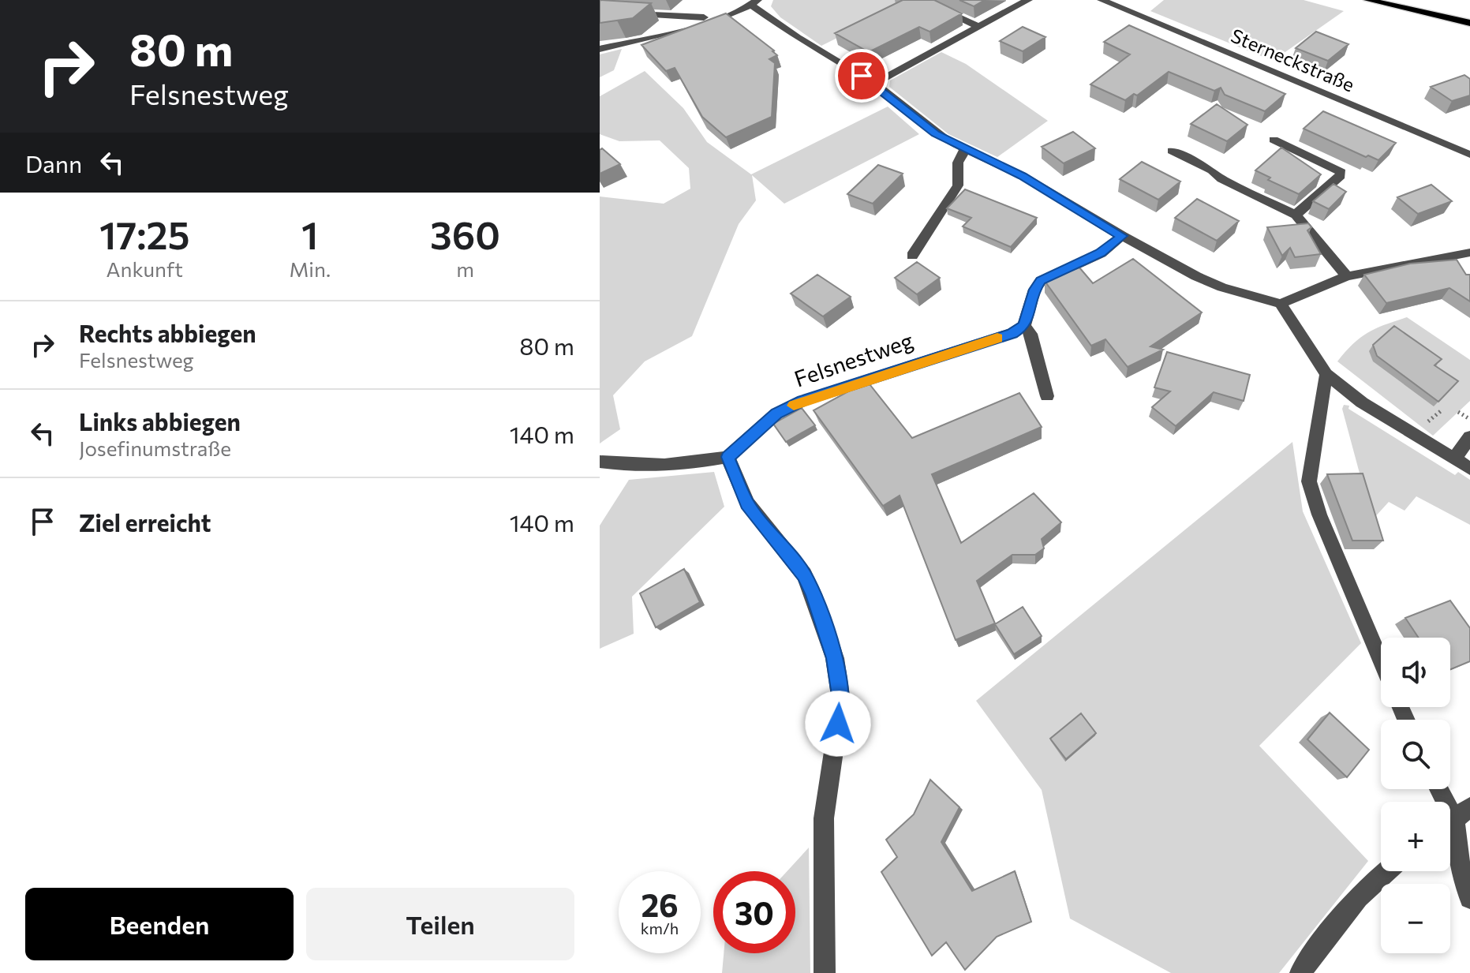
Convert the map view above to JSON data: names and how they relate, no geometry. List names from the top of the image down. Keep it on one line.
{"streets":{"street":["Sterneckstraße","Felsnestweg"]},"page":{"turn":["80 m","Felsnestweg"],"then":"Dann","eta":["17:25","Ankunft","1","Min.","360","m"],"list":[{"name":"Rechts abbiegen","note":"Felsnestweg","value":"80 m"},{"name":"Links abbiegen","note":"Josefinumstraße","value":"140 m"},{"name":"Ziel erreicht","value":"140 m"}],"map_buttons":["+","−"],"speed":"26 km/h","limit":"30","buttons":["Beenden","Teilen"]}}
